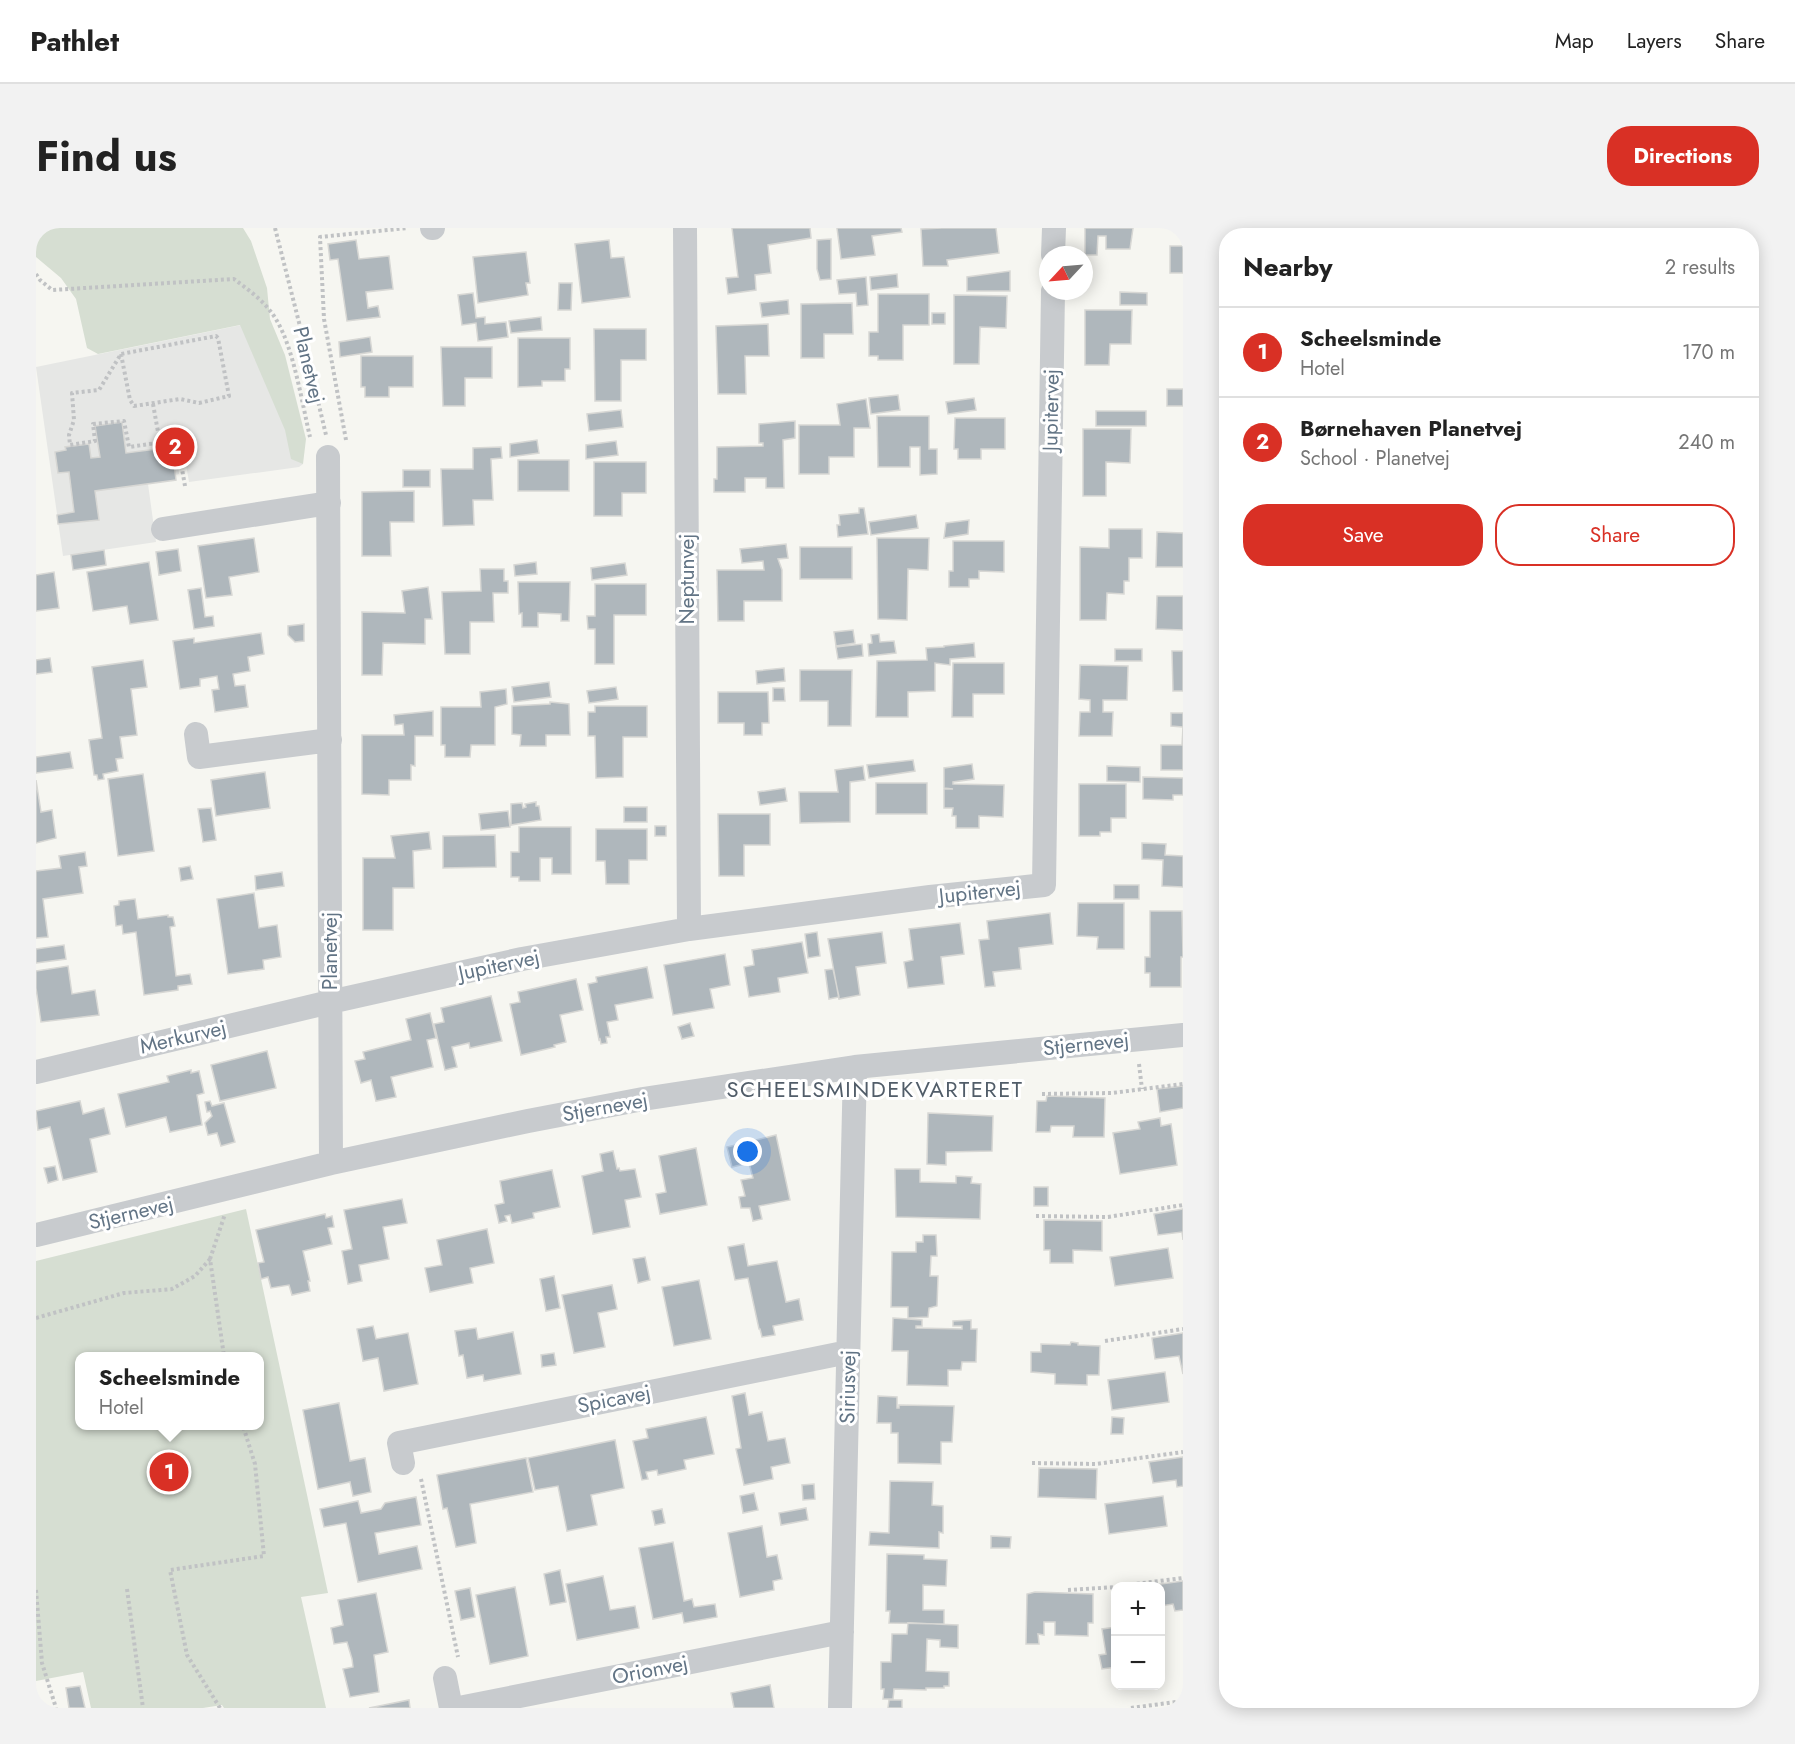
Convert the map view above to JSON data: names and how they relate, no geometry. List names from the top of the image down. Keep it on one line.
{"streets":{"street":["Planetvej","Jupitervej","Neptunvej","Merkurvej","Stjernevej","Siriusvej","Spicavej","Orionvej"]},"crossings":[["Planetvej","Jupitervej"],["Planetvej","Merkurvej"],["Planetvej","Stjernevej"],["Jupitervej","Neptunvej"],["Jupitervej","Merkurvej"],["Stjernevej","Siriusvej"],["Siriusvej","Spicavej"],["Siriusvej","Orionvej"]],"districts":["SCHEELSMINDEKVARTERET"],"north":"bottom left","page":{"header":"Pathlet","nav":["Map","Layers","Share"],"title":"Find us","buttons":["Directions",["Save","Share"]],"heading":["Nearby","2 results"],"list":[{"mark":"1","name":"Scheelsminde","note":"Hotel","value":"170 m"},{"mark":"2","name":"Børnehaven Planetvej","note":"School · Planetvej","value":"240 m"}],"pins":["2","1"],"popup":["Scheelsminde","Hotel"],"map_buttons":["+","−"]}}
